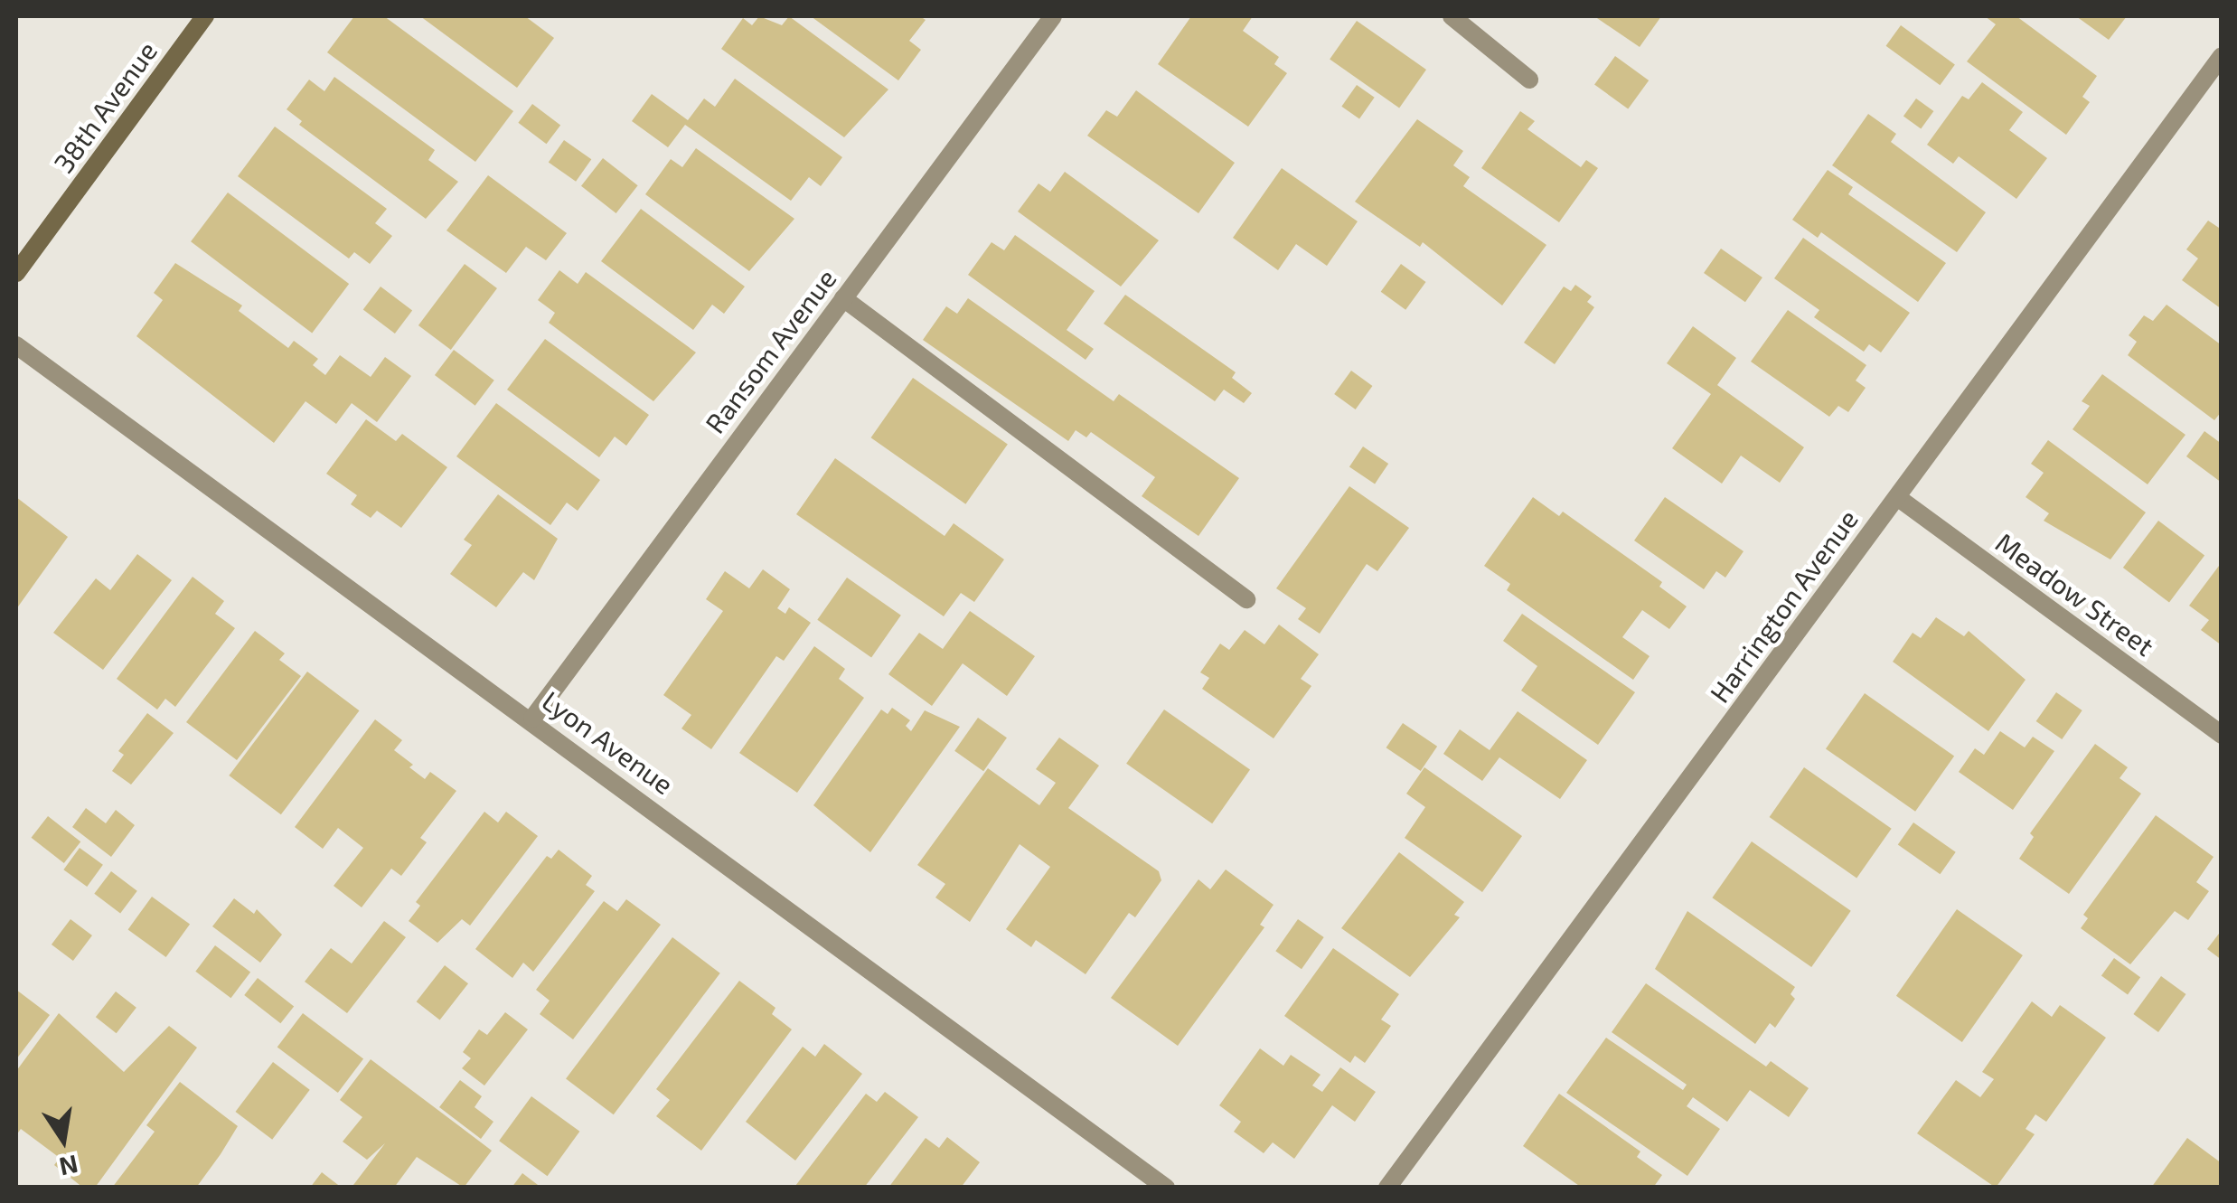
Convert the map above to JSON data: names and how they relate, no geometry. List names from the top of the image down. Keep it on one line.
{"streets":{"street":["38th Avenue","Ransom Avenue","Meadow Street","Harrington Avenue","Lyon Avenue"]},"crossings":[["Ransom Avenue","Lyon Avenue"],["Meadow Street","Harrington Avenue"]],"north":"bottom"}
